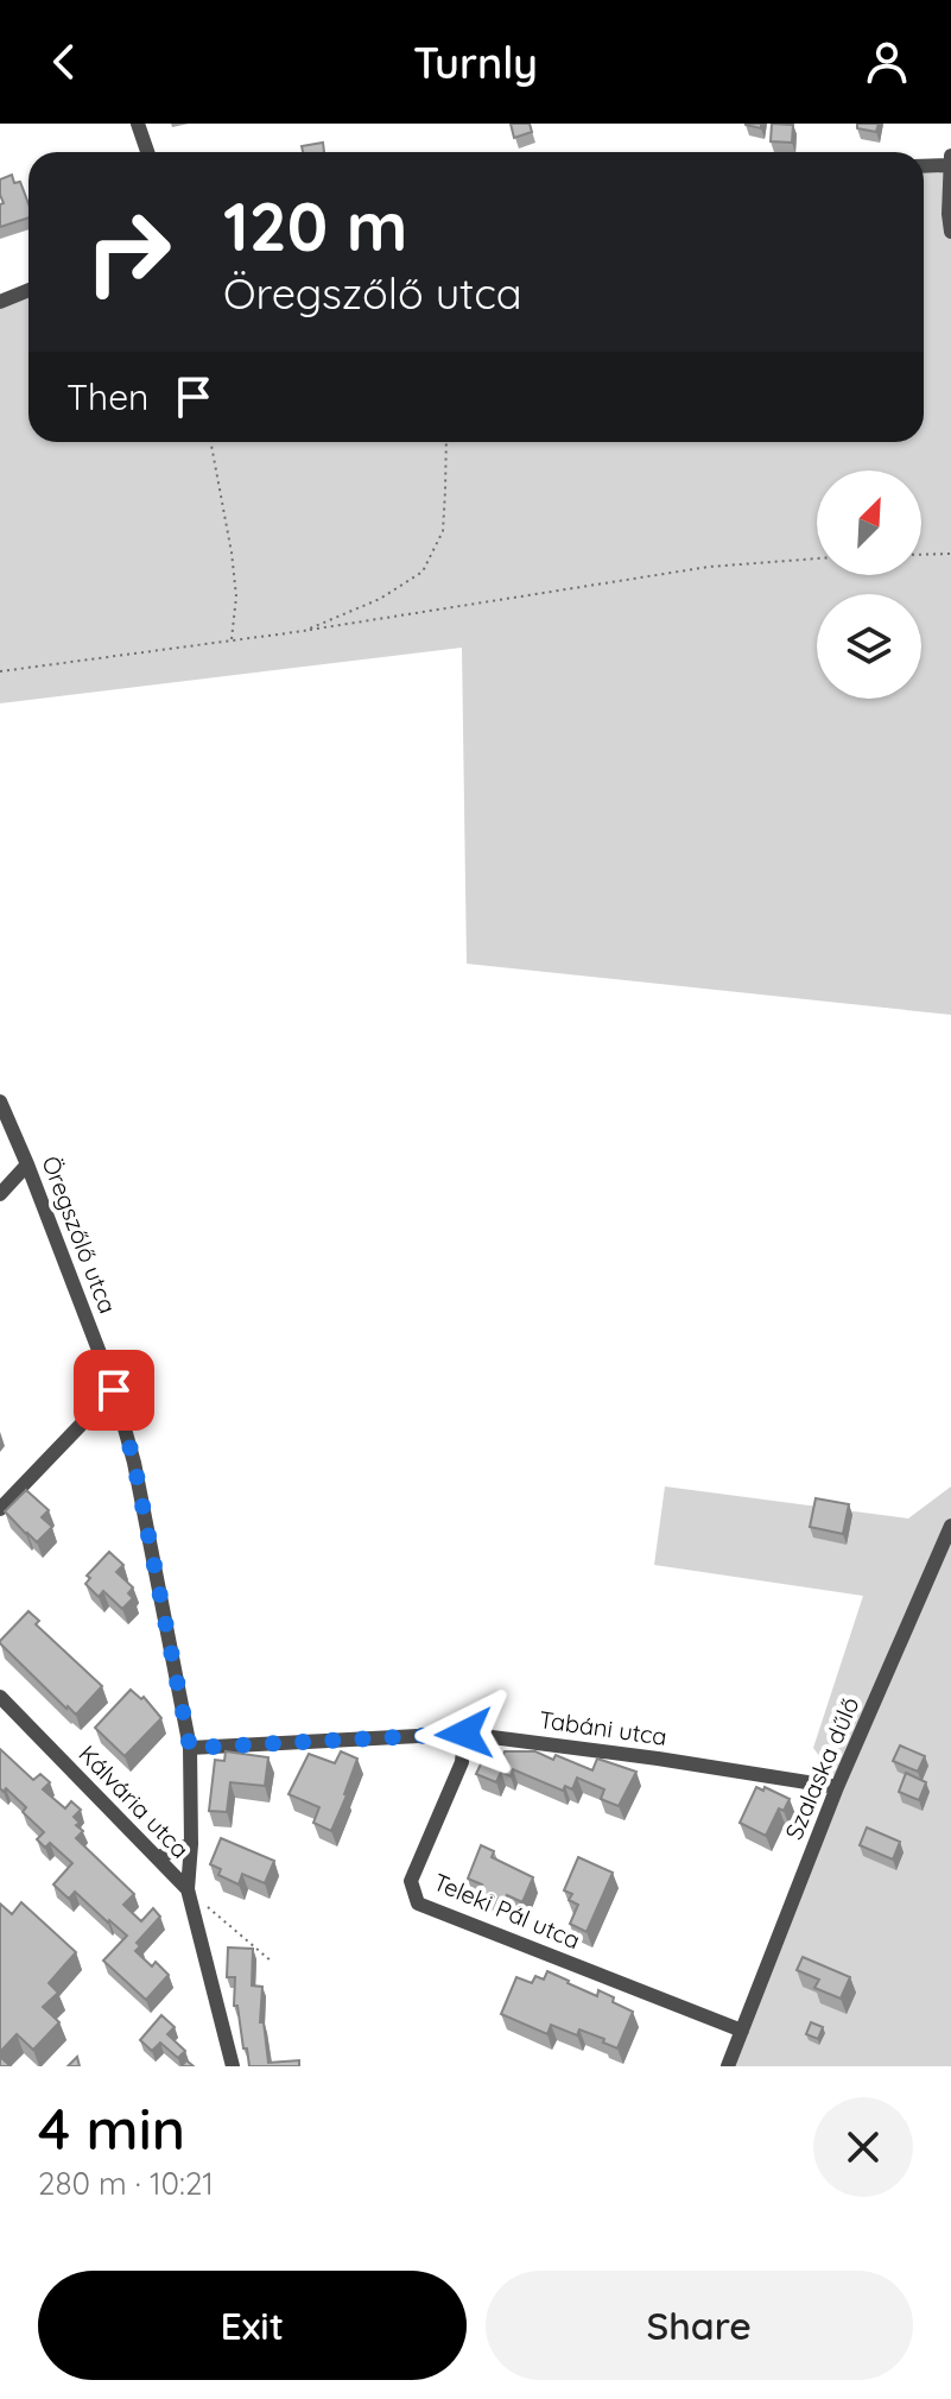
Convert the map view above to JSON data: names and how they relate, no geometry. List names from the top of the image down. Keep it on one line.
{"streets":{"street":["Öregszőlő utca","Tabáni utca","Szalaska dűlő","Kálvária utca","Teleki Pál utca"]},"crossings":[["Öregszőlő utca","Tabáni utca"],["Öregszőlő utca","Kálvária utca"],["Tabáni utca","Szalaska dűlő"],["Tabáni utca","Teleki Pál utca"],["Szalaska dűlő","Teleki Pál utca"]],"north":"top right","page":{"header":"Turnly","turn":["120 m","Öregszőlő utca"],"then":"Then","heading":["4 min","280 m · 10:21"],"buttons":["Exit","Share"]}}
